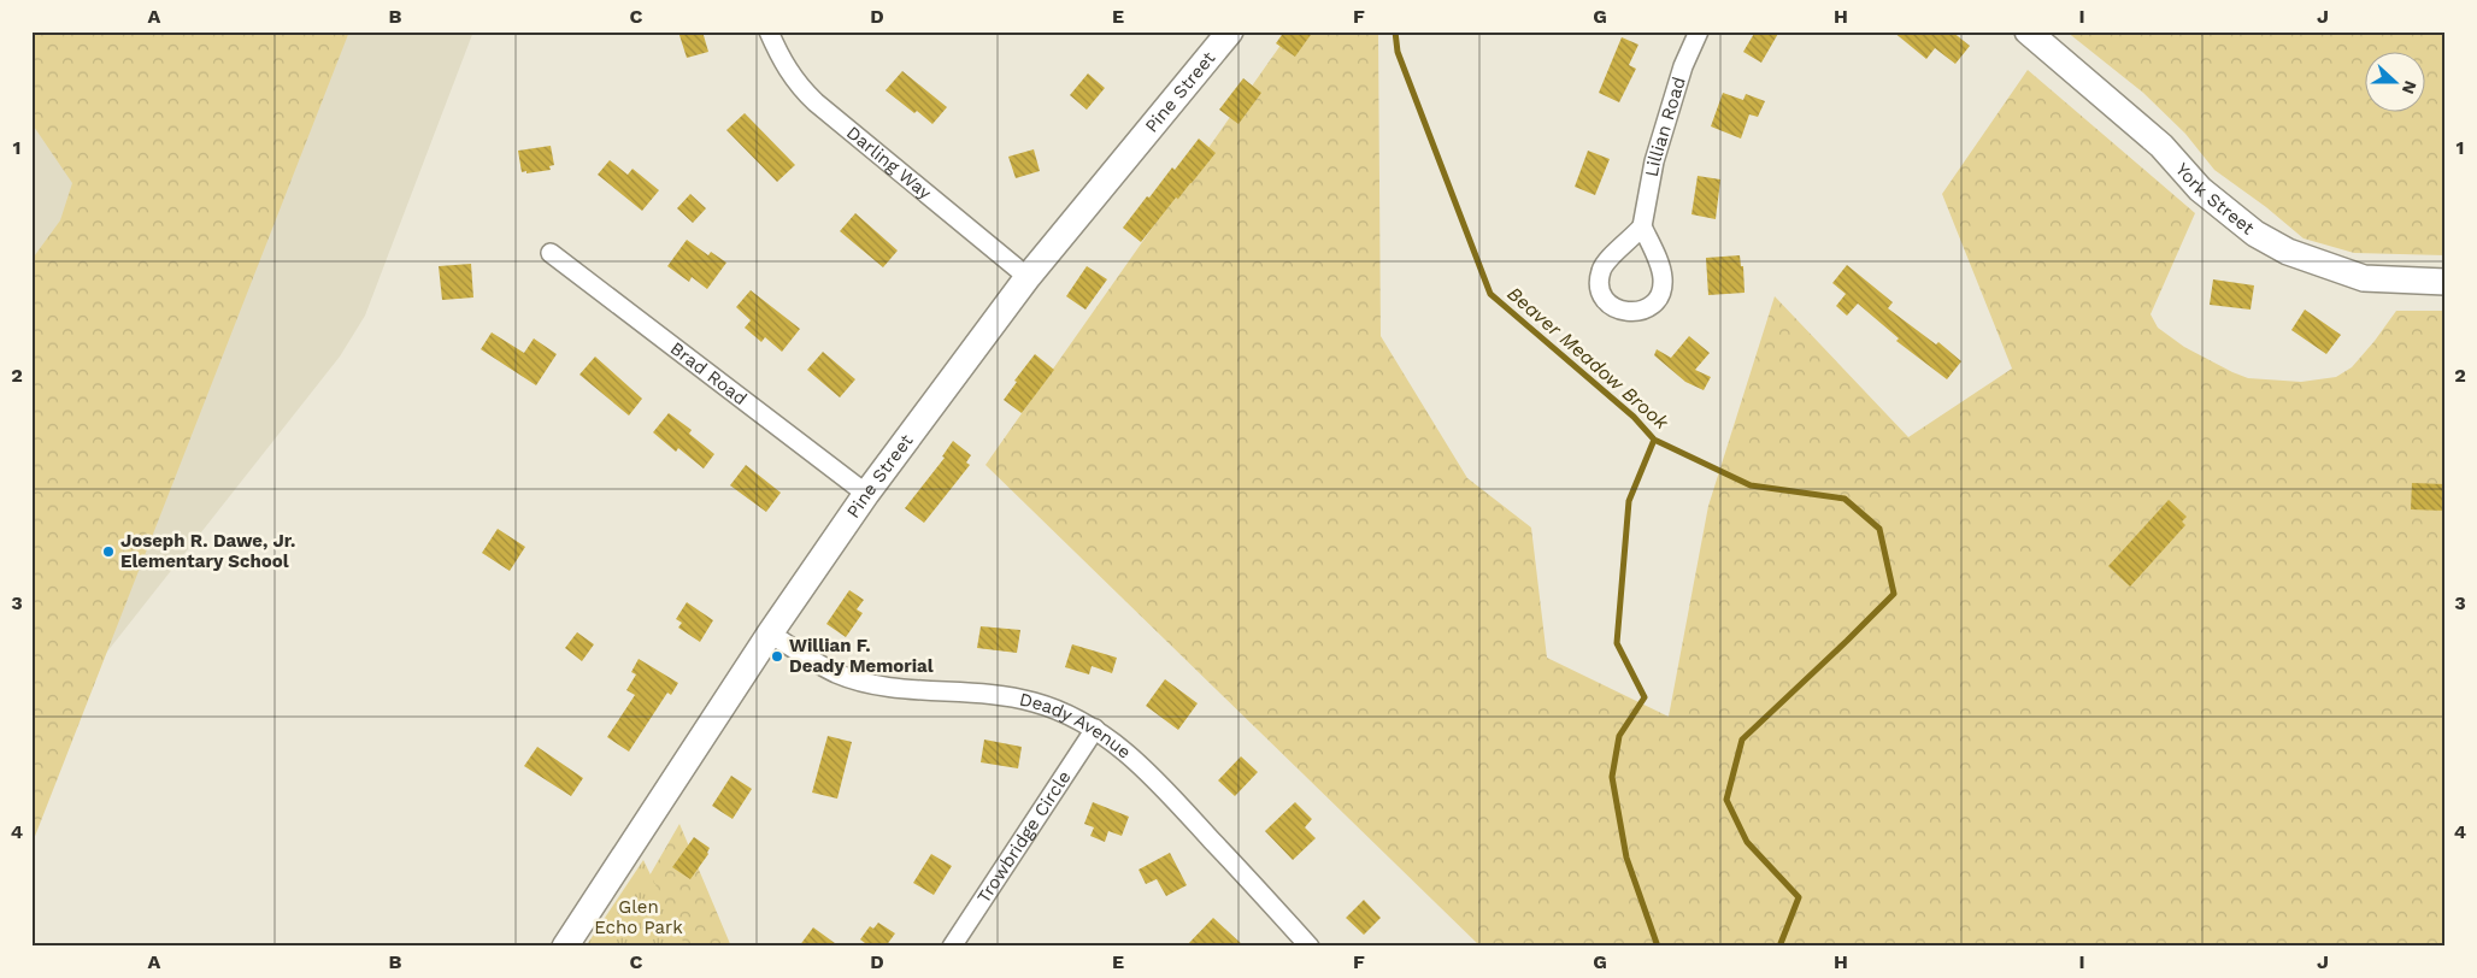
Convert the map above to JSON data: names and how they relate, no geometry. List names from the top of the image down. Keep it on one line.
{"streets":{"street":["Pine Street","Lillian Road","Darling Way","York Street","Brad Road","Deady Avenue","Trowbridge Circle"]},"crossings":[["Pine Street","Darling Way"],["Pine Street","Brad Road"],["Pine Street","Deady Avenue"],["Deady Avenue","Trowbridge Circle"]],"water":["Beaver Meadow Brook"],"parks":["Glen Echo Park"],"places":["Joseph R. Dawe, Jr. Elementary School","Willian F. Deady Memorial"],"north":"right","grid":{"columns":["A","B","C","D","E","F","G","H","I","J"],"rows":["1","2","3","4"]}}
